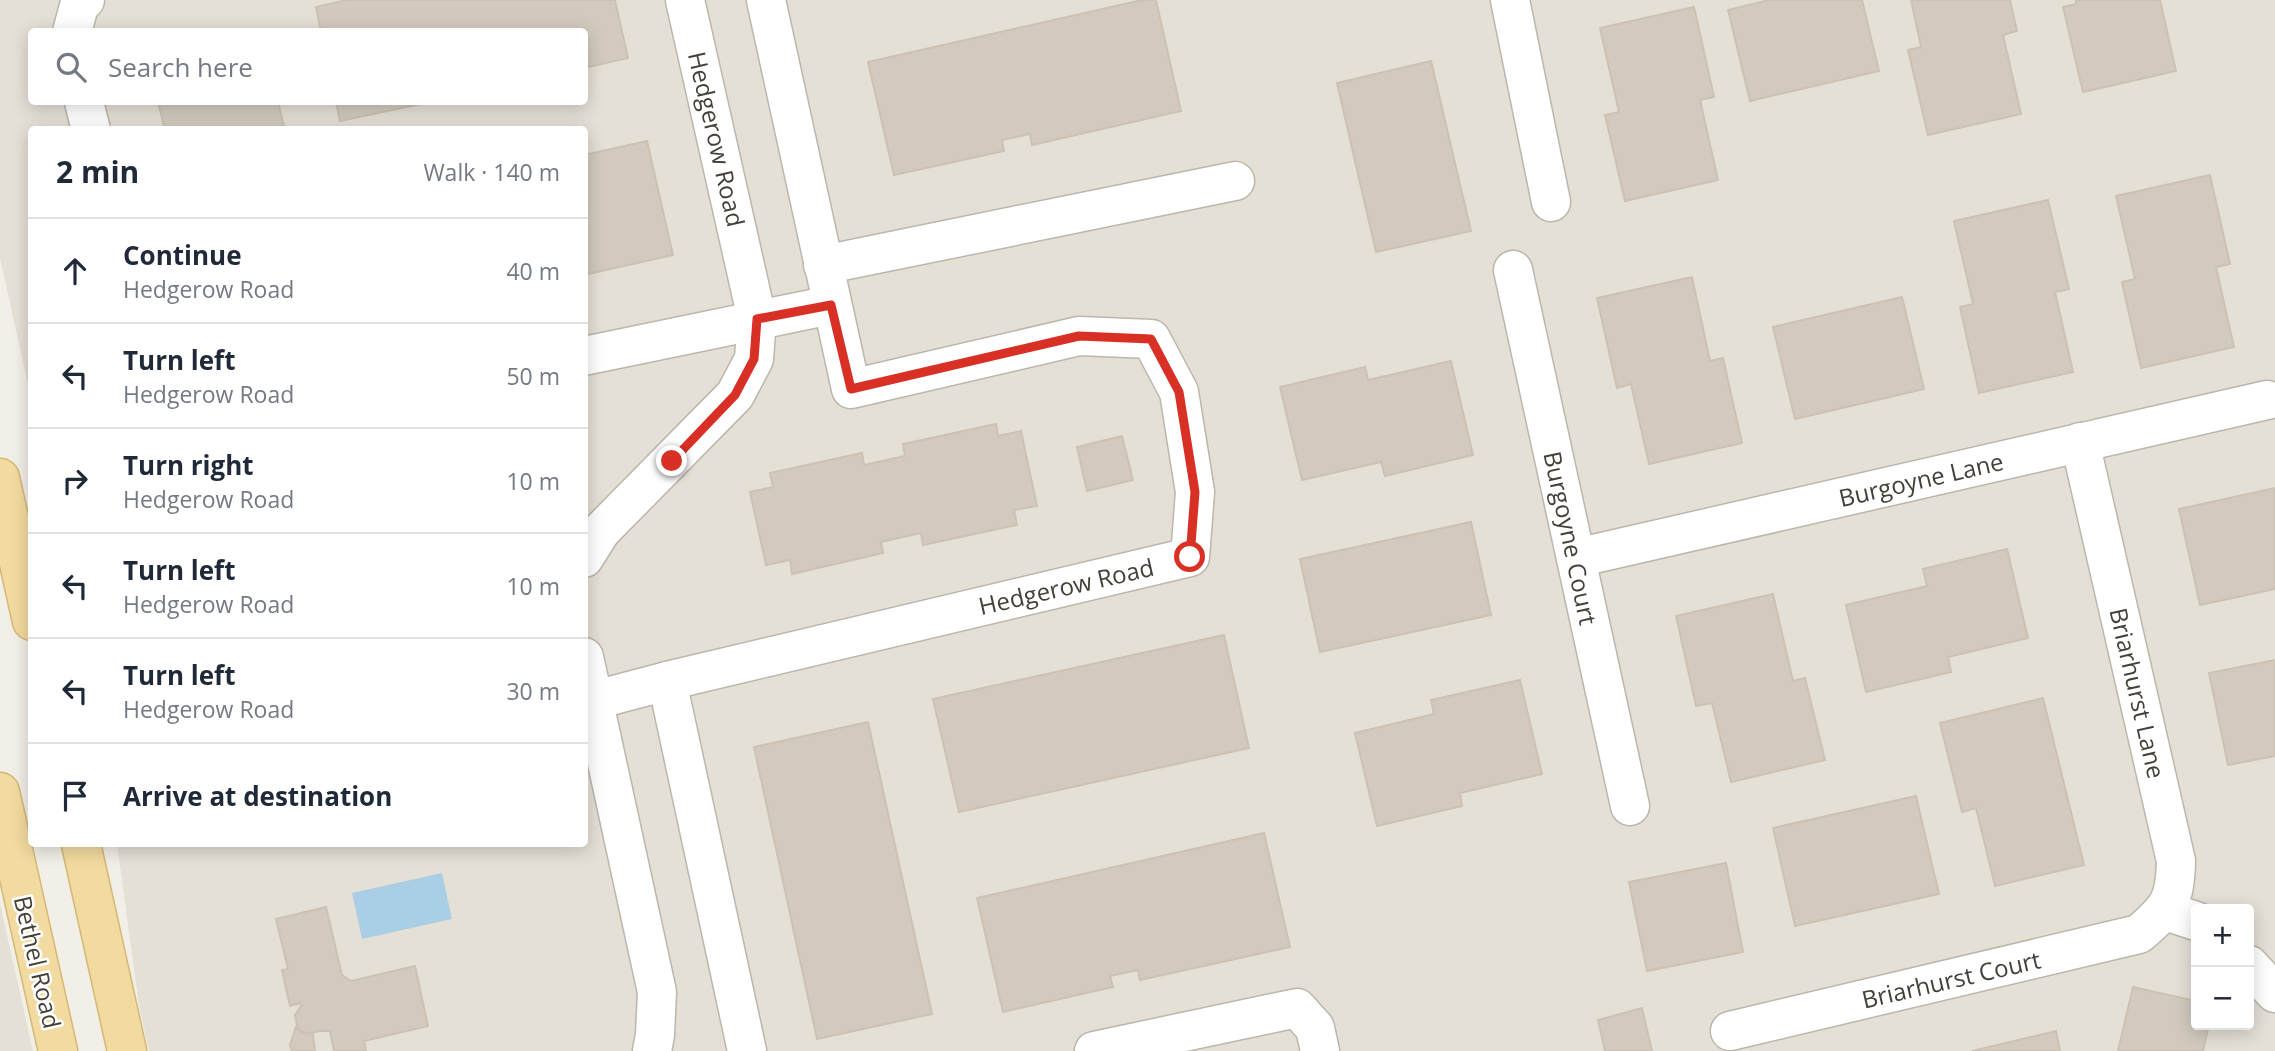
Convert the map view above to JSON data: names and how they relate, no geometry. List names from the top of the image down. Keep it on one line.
{"streets":{"main road":["Bethel Road"],"street":["Hedgerow Road","Burgoyne Lane","Burgoyne Court","Briarhurst Lane","Briarhurst Court"]},"crossings":[["Burgoyne Lane","Burgoyne Court"],["Burgoyne Lane","Briarhurst Lane"],["Briarhurst Lane","Briarhurst Court"]],"page":{"search":"Search here","heading":["2 min","Walk · 140 m"],"list":[["Continue","Hedgerow Road","40 m"],["Turn left","Hedgerow Road","50 m"],["Turn right","Hedgerow Road","10 m"],["Turn left","Hedgerow Road","10 m"],["Turn left","Hedgerow Road","30 m"],"Arrive at destination"],"map_buttons":["+","−"]}}
